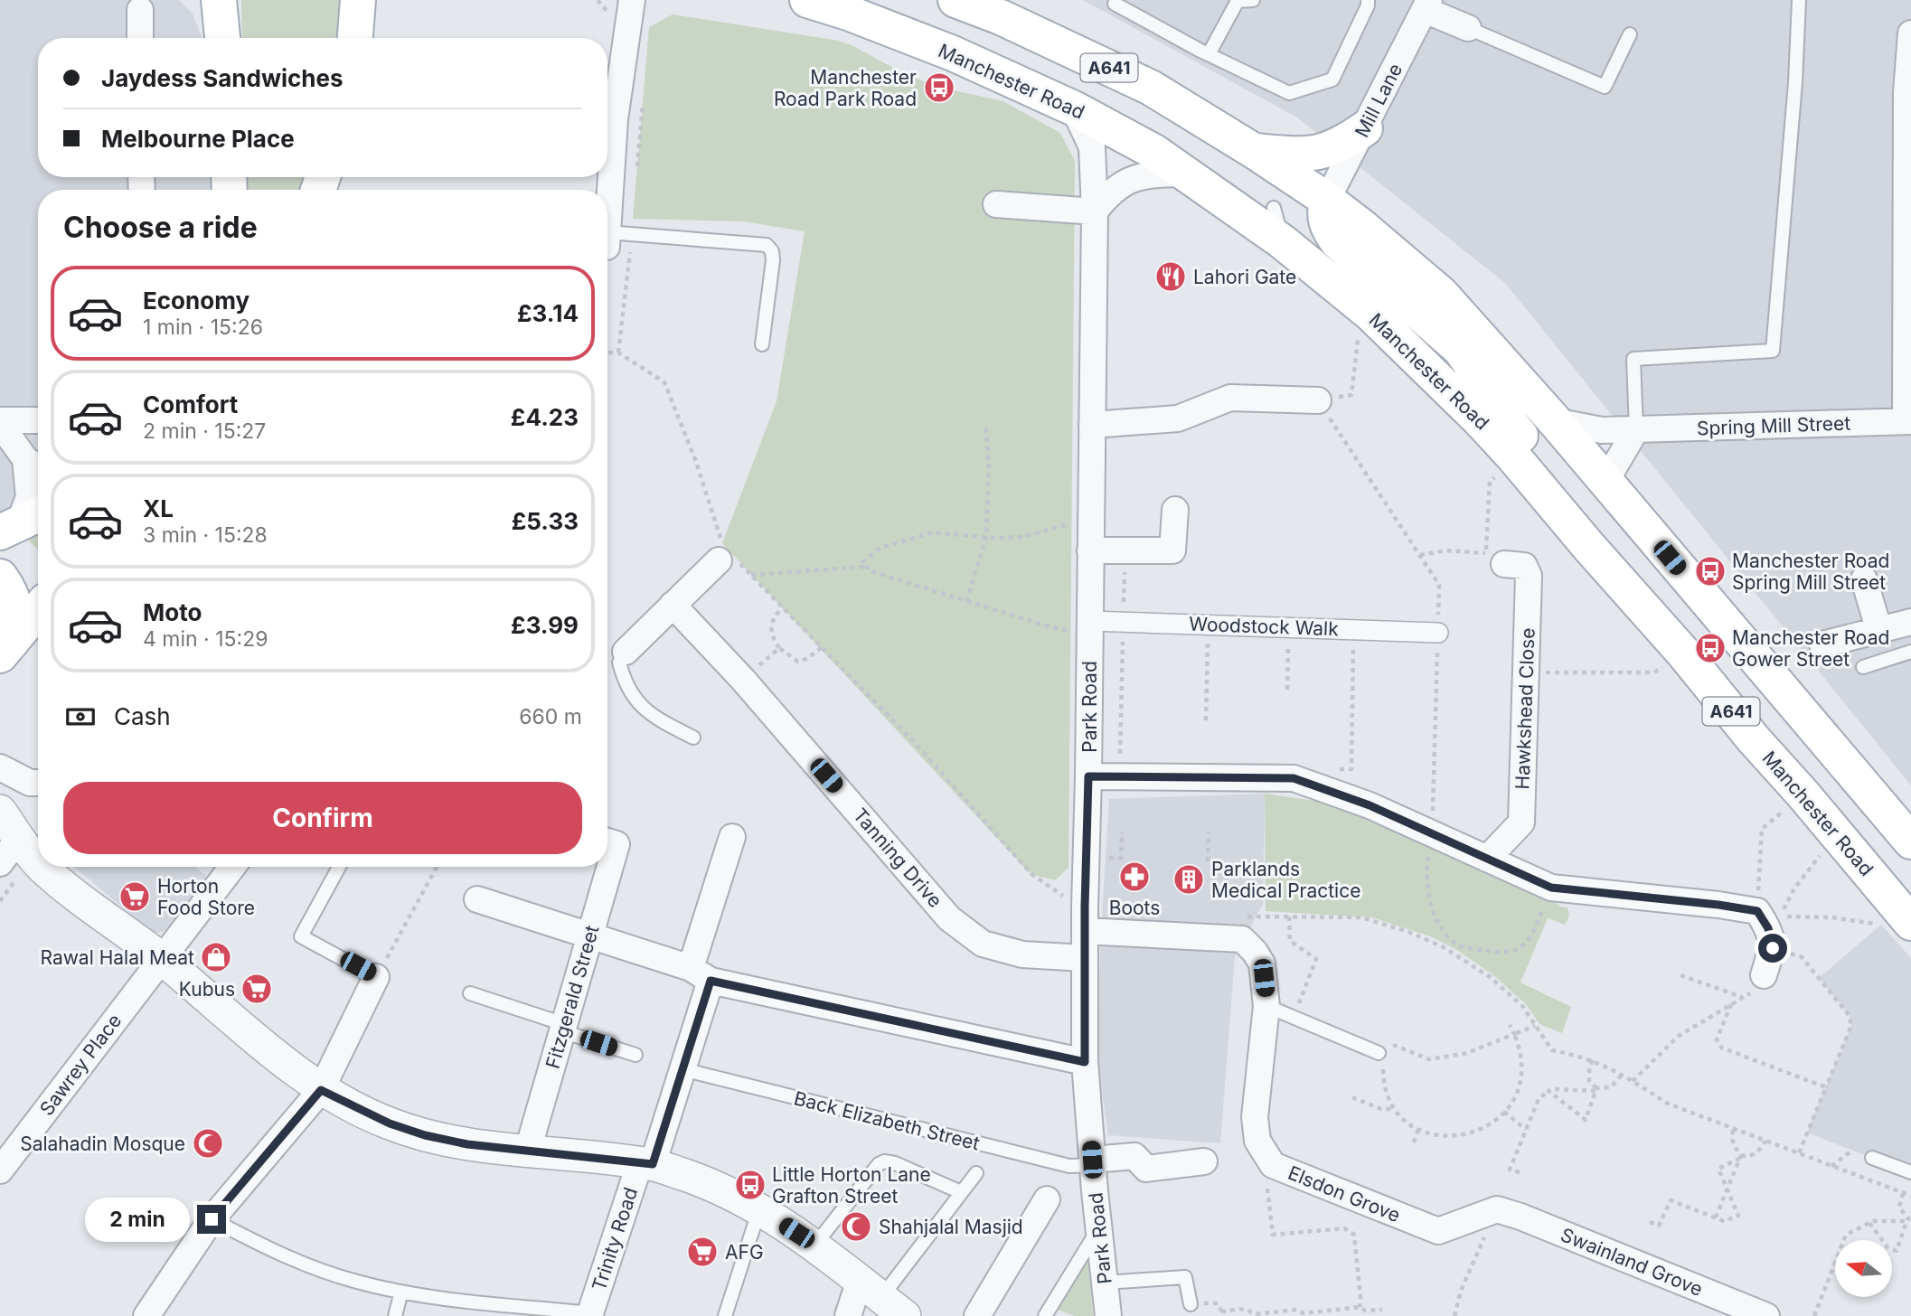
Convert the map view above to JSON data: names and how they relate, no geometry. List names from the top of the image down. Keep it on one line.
{"streets":{"main road":["A641","Manchester Road"],"street":["Mill Lane","Spring Mill Street","Woodstock Walk","Park Road","Hawkshead Close","Tanning Drive","Fitzgerald Street","Sawrey Place","Elsdon Grove","Trinity Road","Swainland Grove"],"lane":["Back Elizabeth Street"]},"crossings":[["A641","Mill Lane"],["A641","Spring Mill Street"],["Manchester Road","Park Road"],["Woodstock Walk","Park Road"],["Park Road","Tanning Drive"],["Park Road","Back Elizabeth Street"],["Back Elizabeth Street","Trinity Road"],["Elsdon Grove","Swainland Grove"]],"places":{"bus stop":["Manchester Road Park Road","Manchester Road Spring Mill Street","Manchester Road Gower Street","Little Horton Lane Grafton Street"],"restaurant":["Lahori Gate"],"pharmacy":["Boots"],"building":["Parklands Medical Practice"],"supermarket":["Horton Food Store","Kubus","AFG"],"shop":["Rawal Halal Meat"],"mosque":["Salahadin Mosque","Shahjalal Masjid"]},"north":"left","page":{"banner":["Jaydess Sandwiches","Melbourne Place"],"heading":"Choose a ride","list":[{"name":"Economy","note":"1 min · 15:26","value":"£3.14"},{"name":"Comfort","note":"2 min · 15:27","value":"£4.23"},{"name":"XL","note":"3 min · 15:28","value":"£5.33"},{"name":"Moto","note":"4 min · 15:29","value":"£3.99"}],"pay":["Cash","660 m"],"buttons":"Confirm","bubble":"2 min"}}
